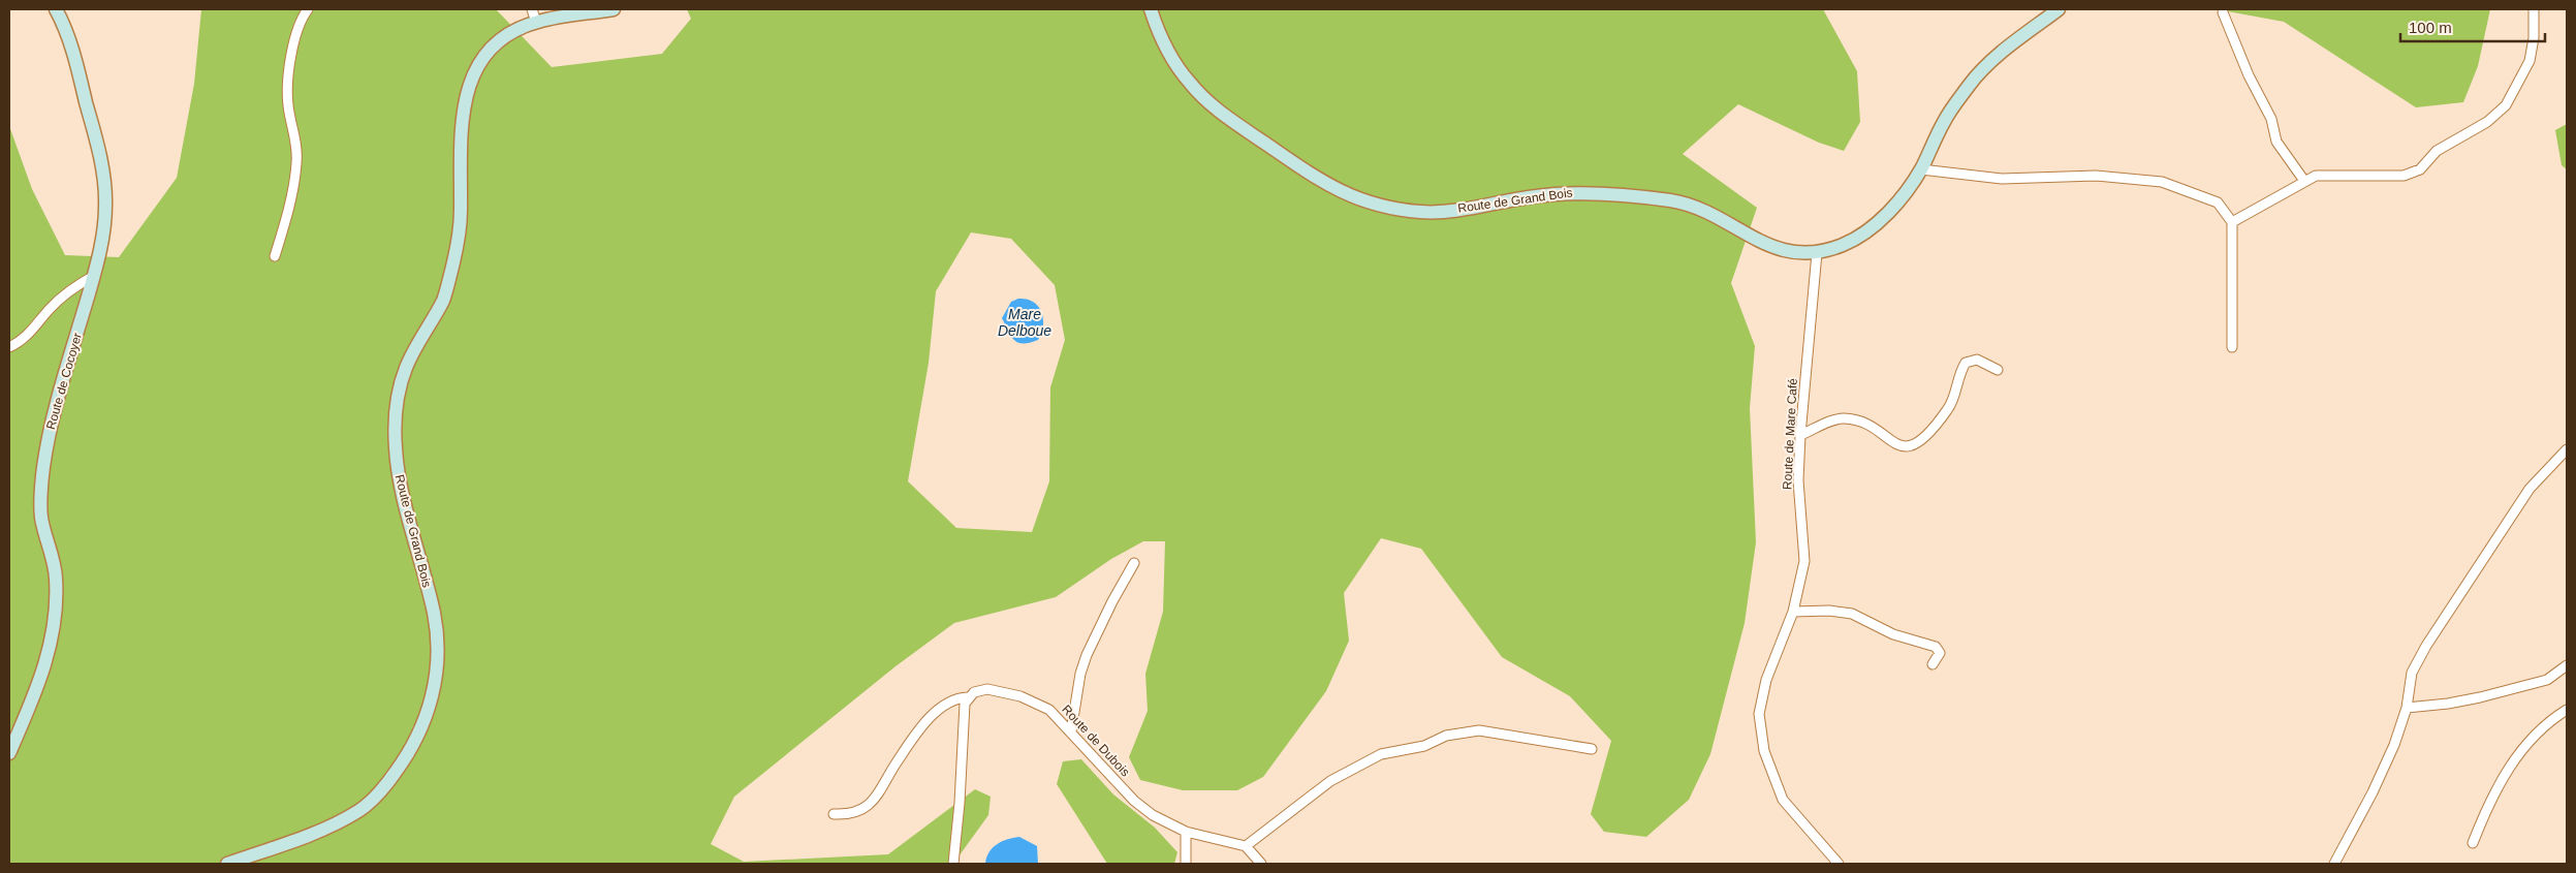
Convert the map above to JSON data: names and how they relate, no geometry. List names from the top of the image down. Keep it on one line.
{"streets":{"main road":["Route de Grand Bois","Route de Cocoyer"],"street":["Route de Mare Café","Route de Dubois"]},"crossings":[["Route de Grand Bois","Route de Mare Café"]],"water":["Mare Delboue"],"scale_bar":"100 m"}
